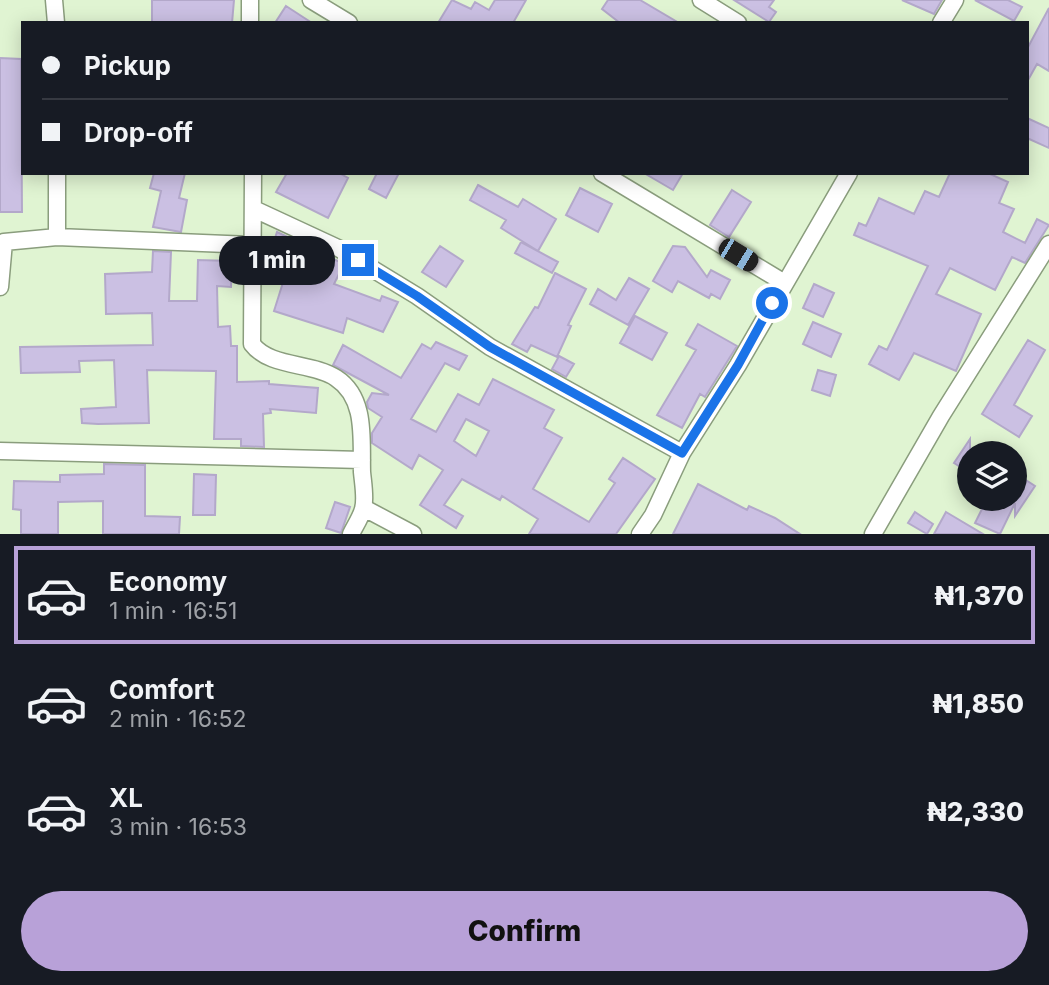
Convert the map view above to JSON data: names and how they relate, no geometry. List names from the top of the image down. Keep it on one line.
{"page":{"banner":["Pickup","Drop-off"],"bubble":"1 min","list":[{"name":"Economy","note":"1 min · 16:51","value":"₦1,370"},{"name":"Comfort","note":"2 min · 16:52","value":"₦1,850"},{"name":"XL","note":"3 min · 16:53","value":"₦2,330"}],"buttons":"Confirm"}}
